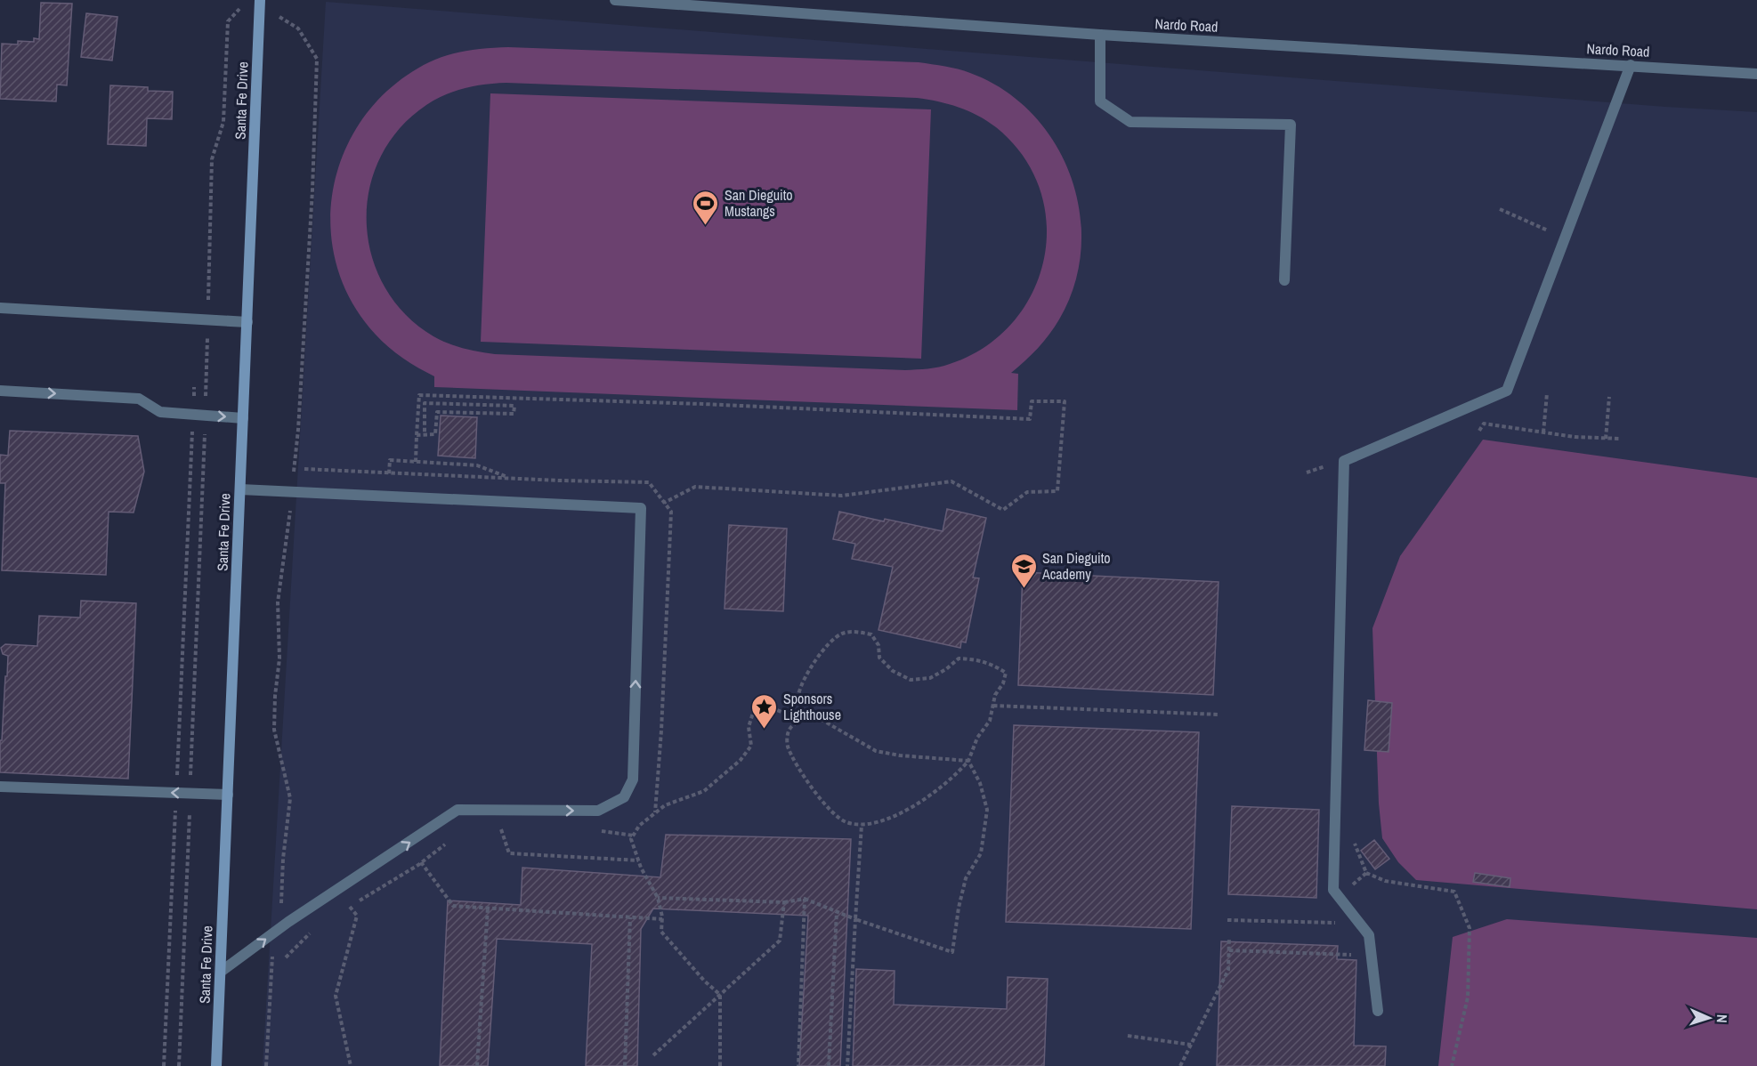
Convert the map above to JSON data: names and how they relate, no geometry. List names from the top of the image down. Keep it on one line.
{"streets":{"main road":["Santa Fe Drive"],"street":["Nardo Road"]},"places":{"sports":["San Dieguito Mustangs"],"school or university":["San Dieguito Academy"],"place":["Sponsors Lighthouse"]},"north":"right"}
